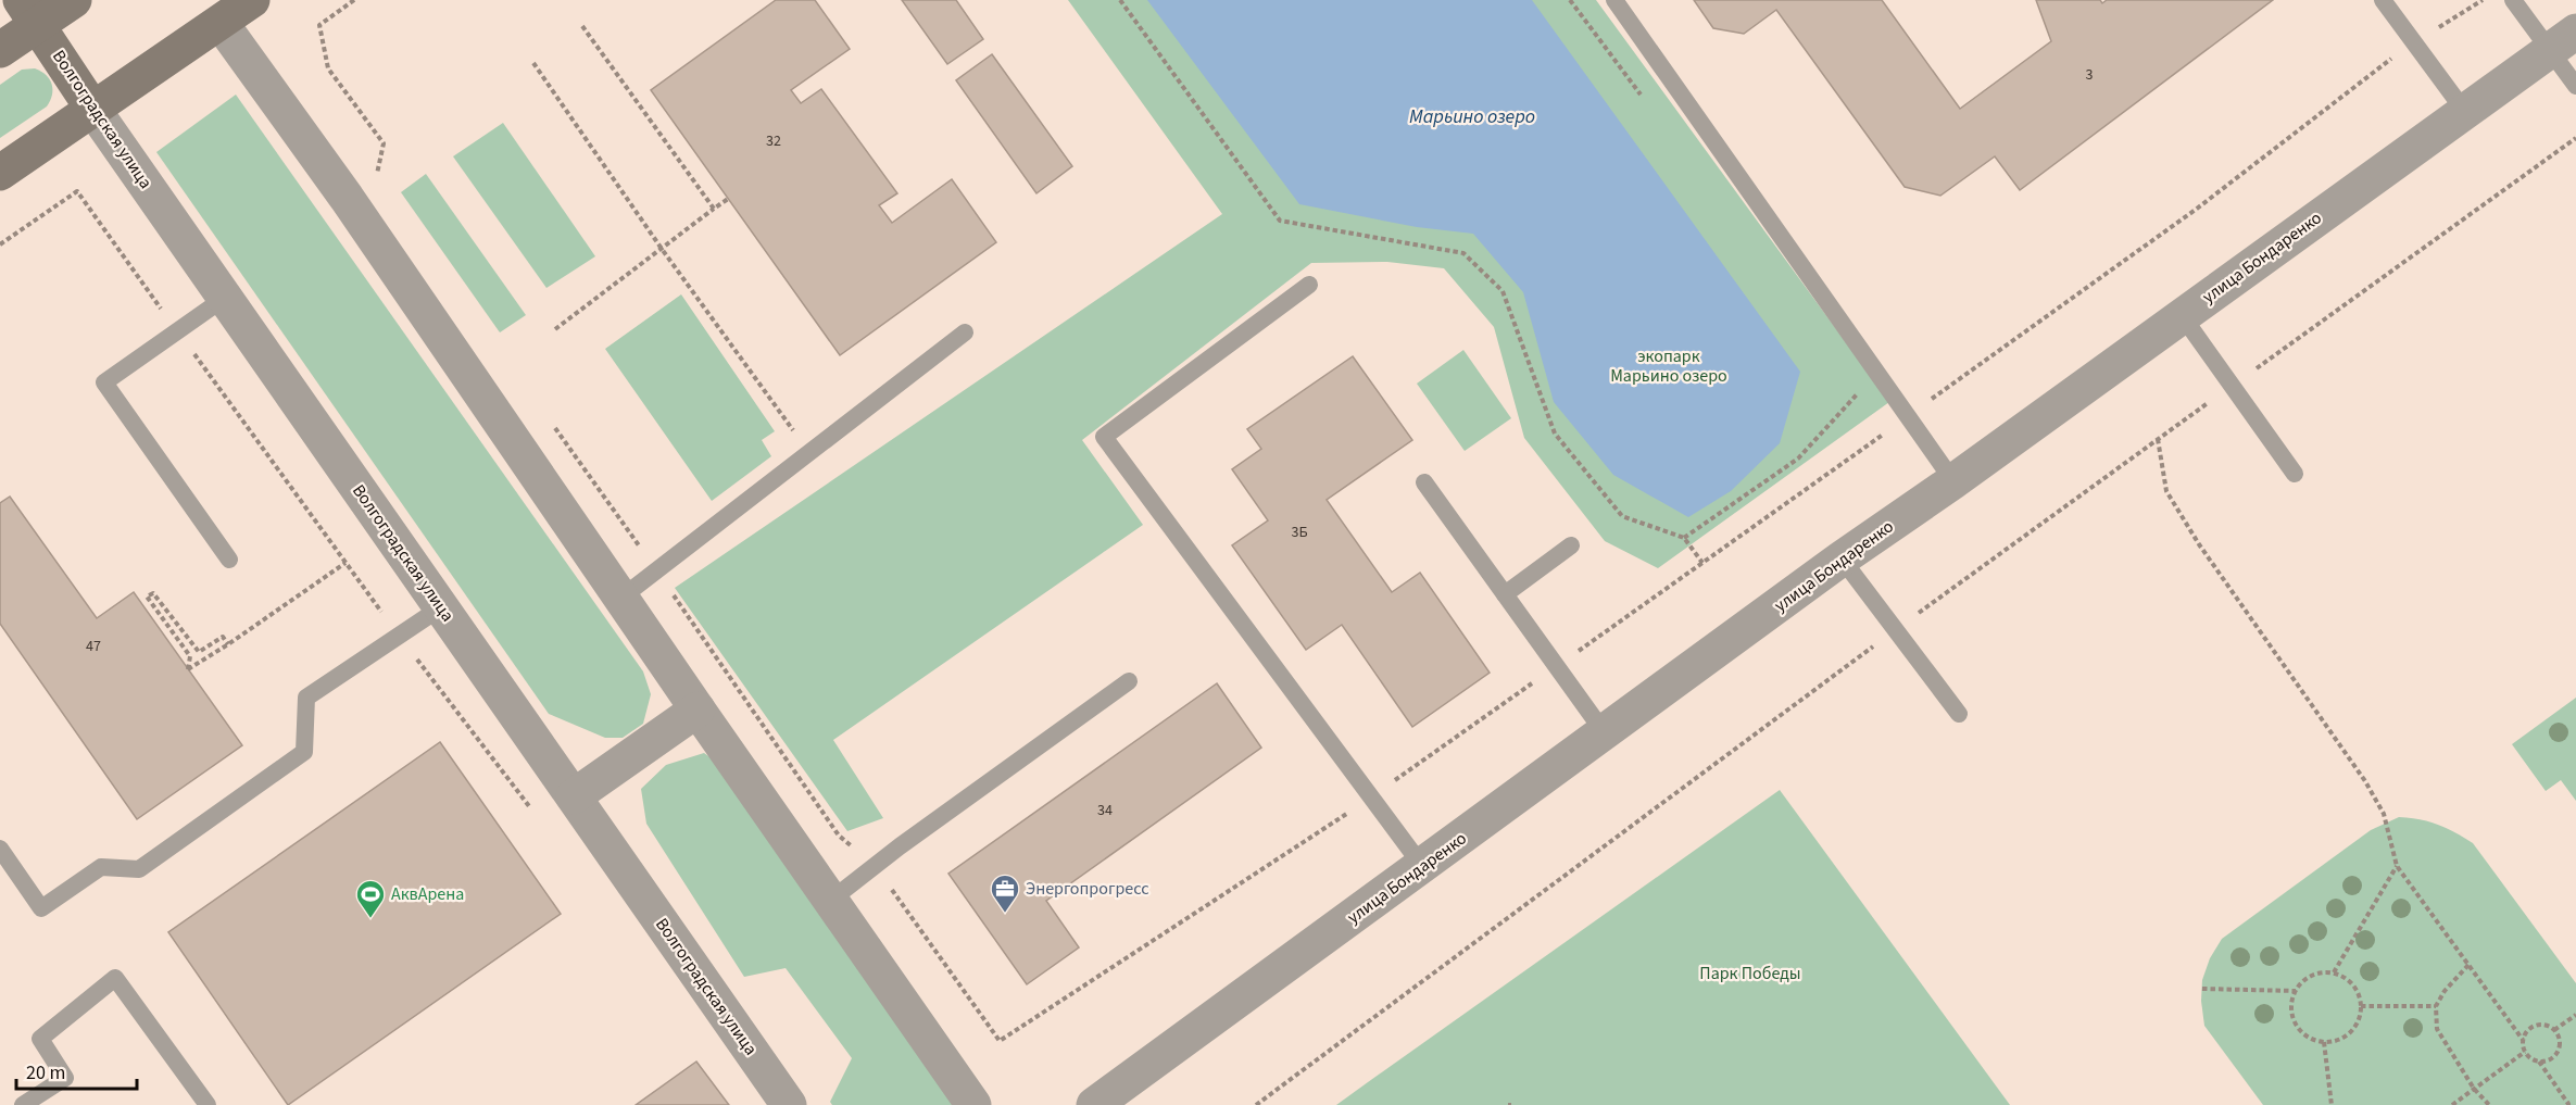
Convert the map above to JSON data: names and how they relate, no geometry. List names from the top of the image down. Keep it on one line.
{"streets":{"main road":["Волгоградская улица"],"street":["улица Бондаренко"]},"water":["Марьино озеро"],"parks":["экопарк Марьино озеро","Парк Победы"],"places":{"office":["Энергопрогресс"],"sports":["АквАрена"]},"house_numbers":["3","32","3Б","47","34"],"scale_bar":"20 m"}
